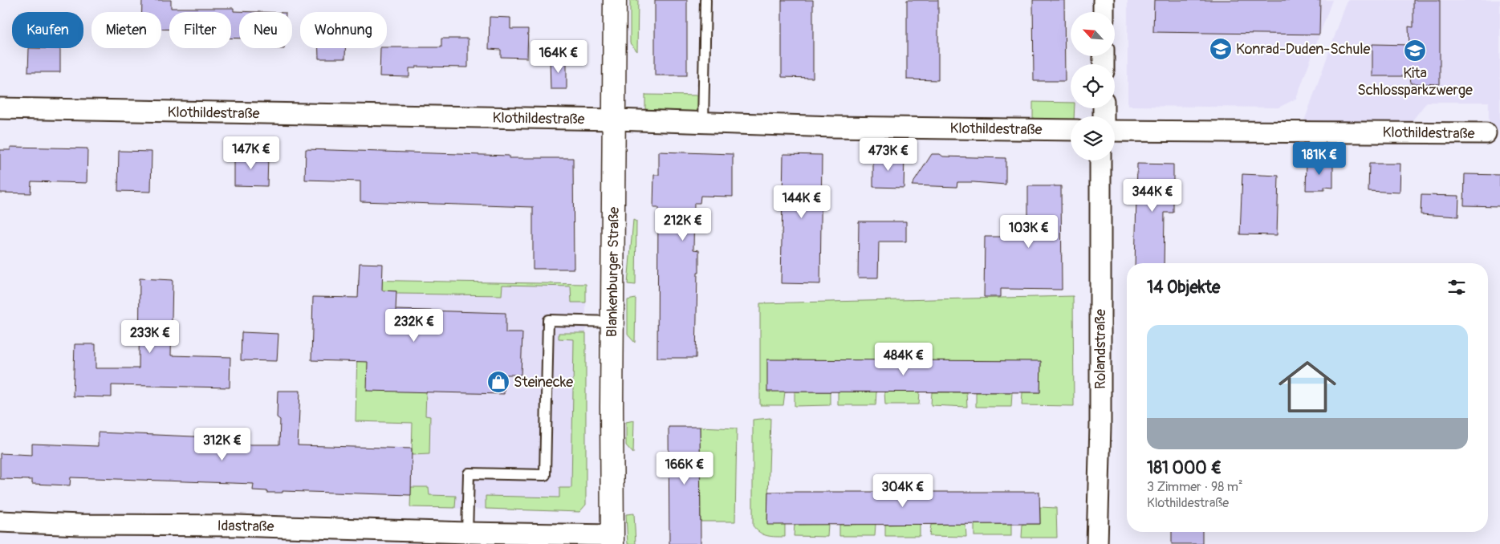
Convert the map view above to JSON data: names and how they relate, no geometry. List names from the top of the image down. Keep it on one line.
{"streets":{"main road":["Blankenburger Straße"],"street":["Klothildestraße","Rolandstraße","Idastraße"]},"crossings":[["Klothildestraße","Blankenburger Straße"],["Blankenburger Straße","Idastraße"]],"places":{"school or university":["Konrad-Duden-Schule","Kita Schlossparkzwerge"],"shop":["Steinecke"]},"north":"top left","page":{"chip":["Kaufen","Mieten","Filter","Neu","Wohnung"],"price":["164K €","147K €","473K €","181K €","344K €","144K €","212K €","103K €","232K €","233K €","484K €","312K €","166K €","304K €"],"heading":"14 Objekte","list":[{"name":"181 000 €","note":"3 Zimmer · 98 m² · Klothildestraße"}]}}
